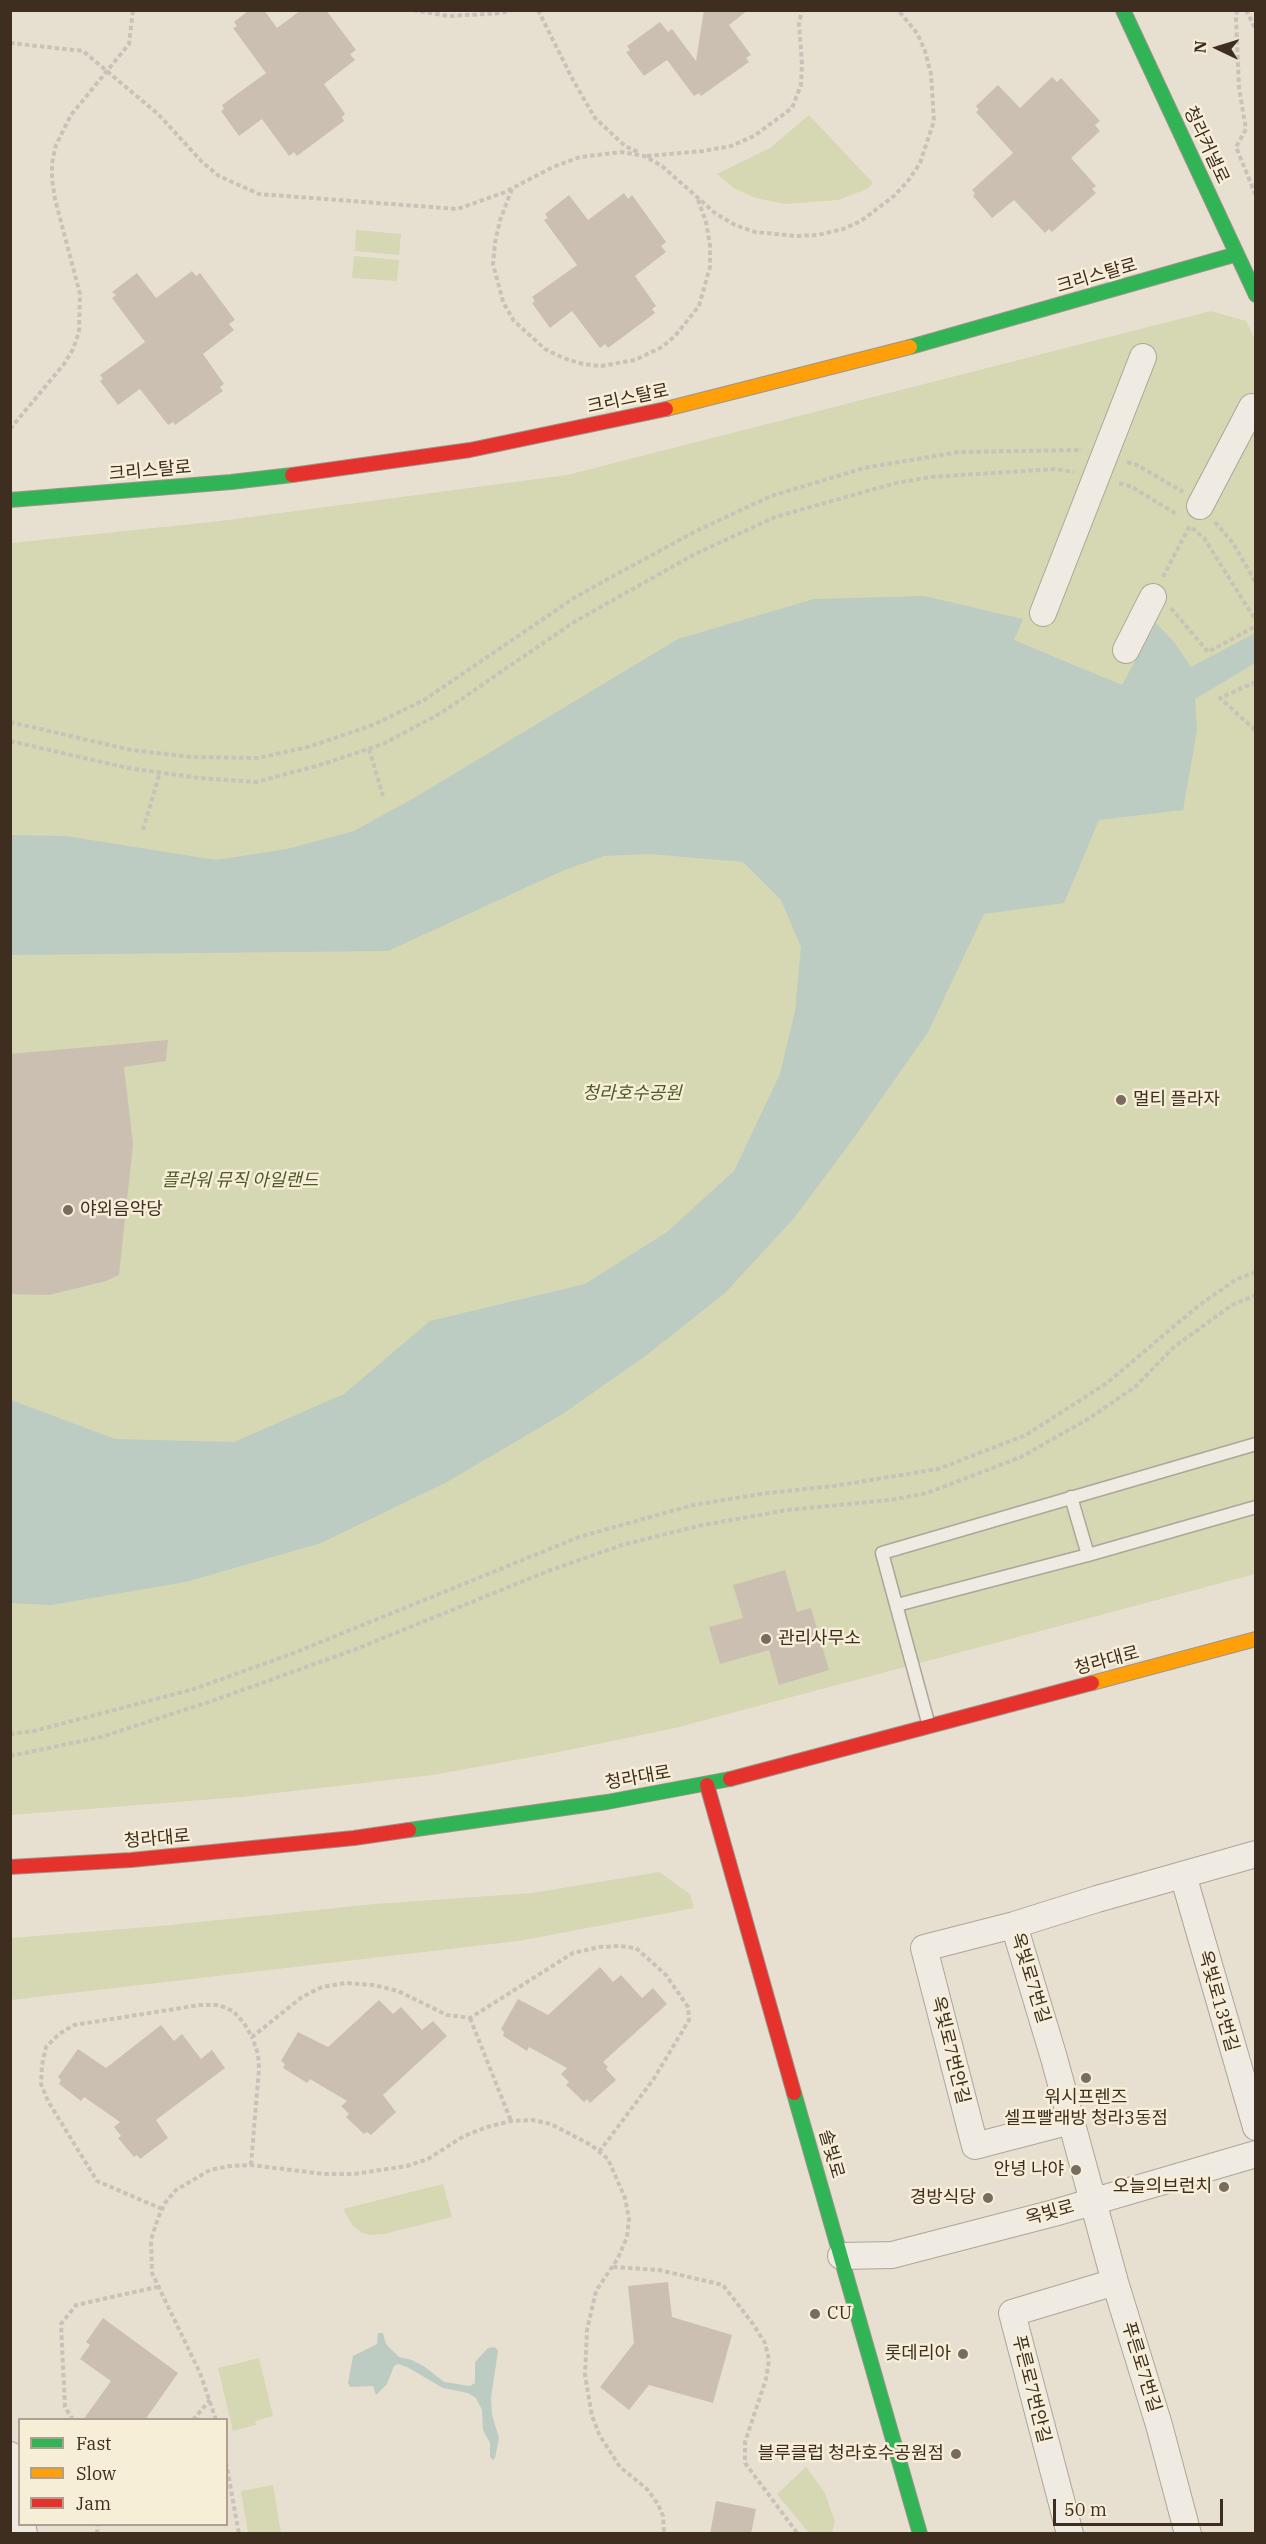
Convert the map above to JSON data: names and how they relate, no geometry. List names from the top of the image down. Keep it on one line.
{"streets":{"street":["청라커낼로","크리스탈로","청라대로","옥빛로7번길","옥빛로13번길","옥빛로7번안길","솔빛로","옥빛로","푸른로7번길","푸른로7번안길"]},"crossings":[["청라커낼로","크리스탈로"],["청라대로","솔빛로"],["옥빛로7번길","옥빛로13번길"],["옥빛로7번길","옥빛로7번안길"],["옥빛로7번길","옥빛로"],["옥빛로7번길","푸른로7번길"],["솔빛로","옥빛로"],["옥빛로","푸른로7번길"],["푸른로7번길","푸른로7번안길"]],"parks":["청라호수공원","플라워 뮤직 아일랜드"],"places":["멀티 플라자","야외음악당","관리사무소","워시프렌즈 셀프빨래방 청라3동점","안녕 나야","오늘의브런치","경방식당","CU","롯데리아","블루클럽 청라호수공원점"],"legend":["Fast","Slow","Jam"],"scale_bar":"50 m","north":"left"}
